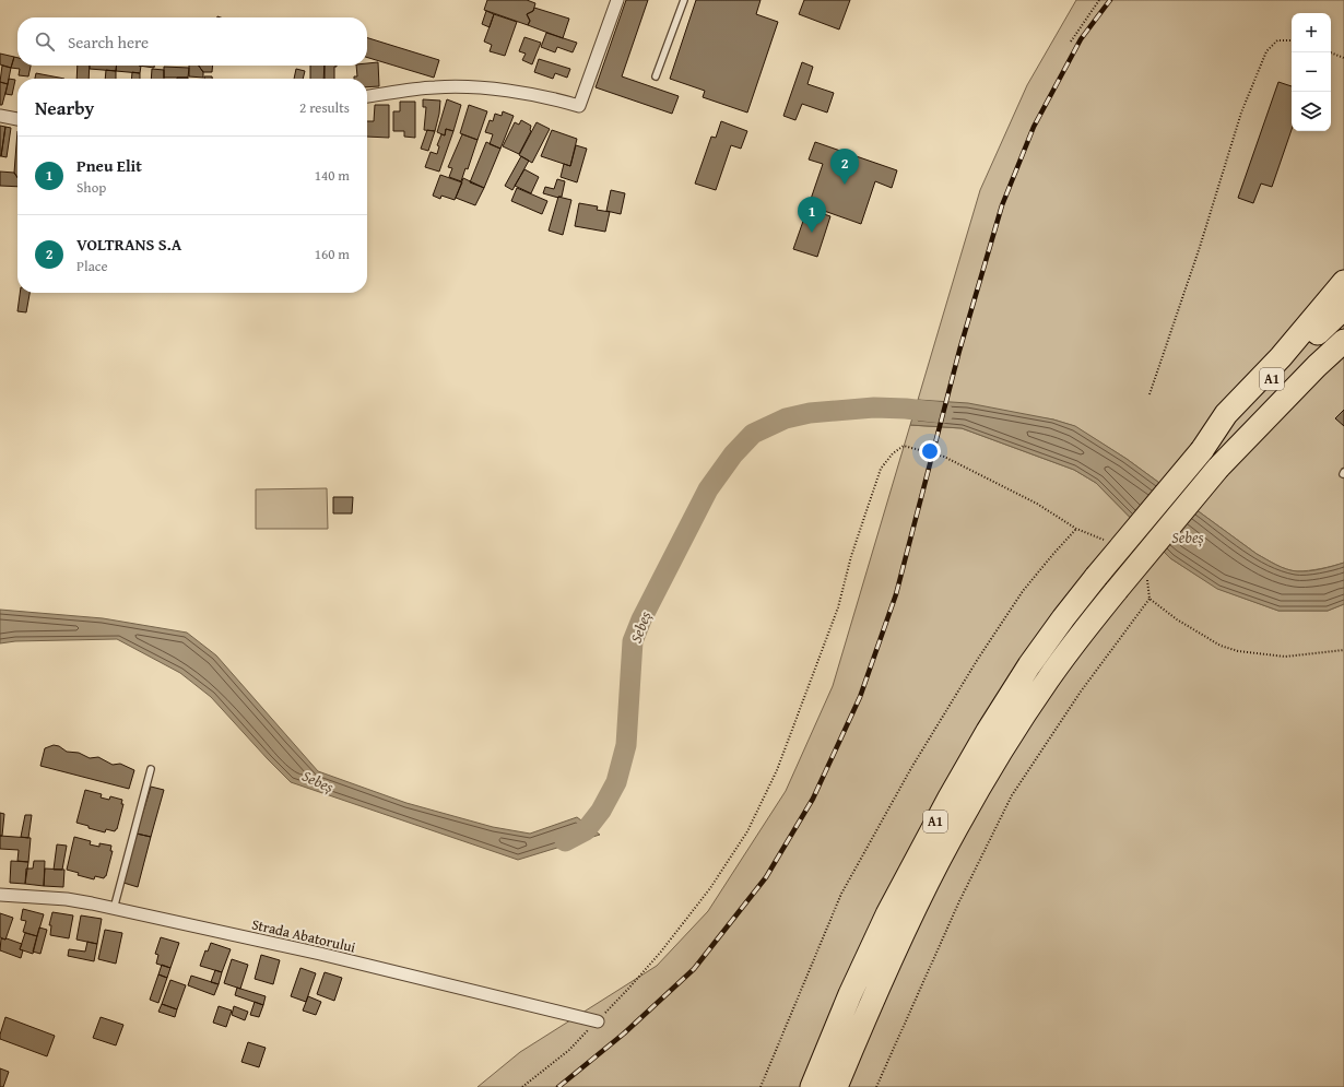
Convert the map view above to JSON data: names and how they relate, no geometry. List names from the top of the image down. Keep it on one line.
{"streets":{"highway":["A1"],"street":["Strada Abatorului"]},"water":["Sebeș"],"page":{"map_buttons":["+","−"],"search":"Search here","heading":["Nearby","2 results"],"list":[{"mark":"1","name":"Pneu Elit","note":"Shop","value":"140 m"},{"mark":"2","name":"VOLTRANS S.A","note":"Place","value":"160 m"}],"pins":["2","1"]}}
